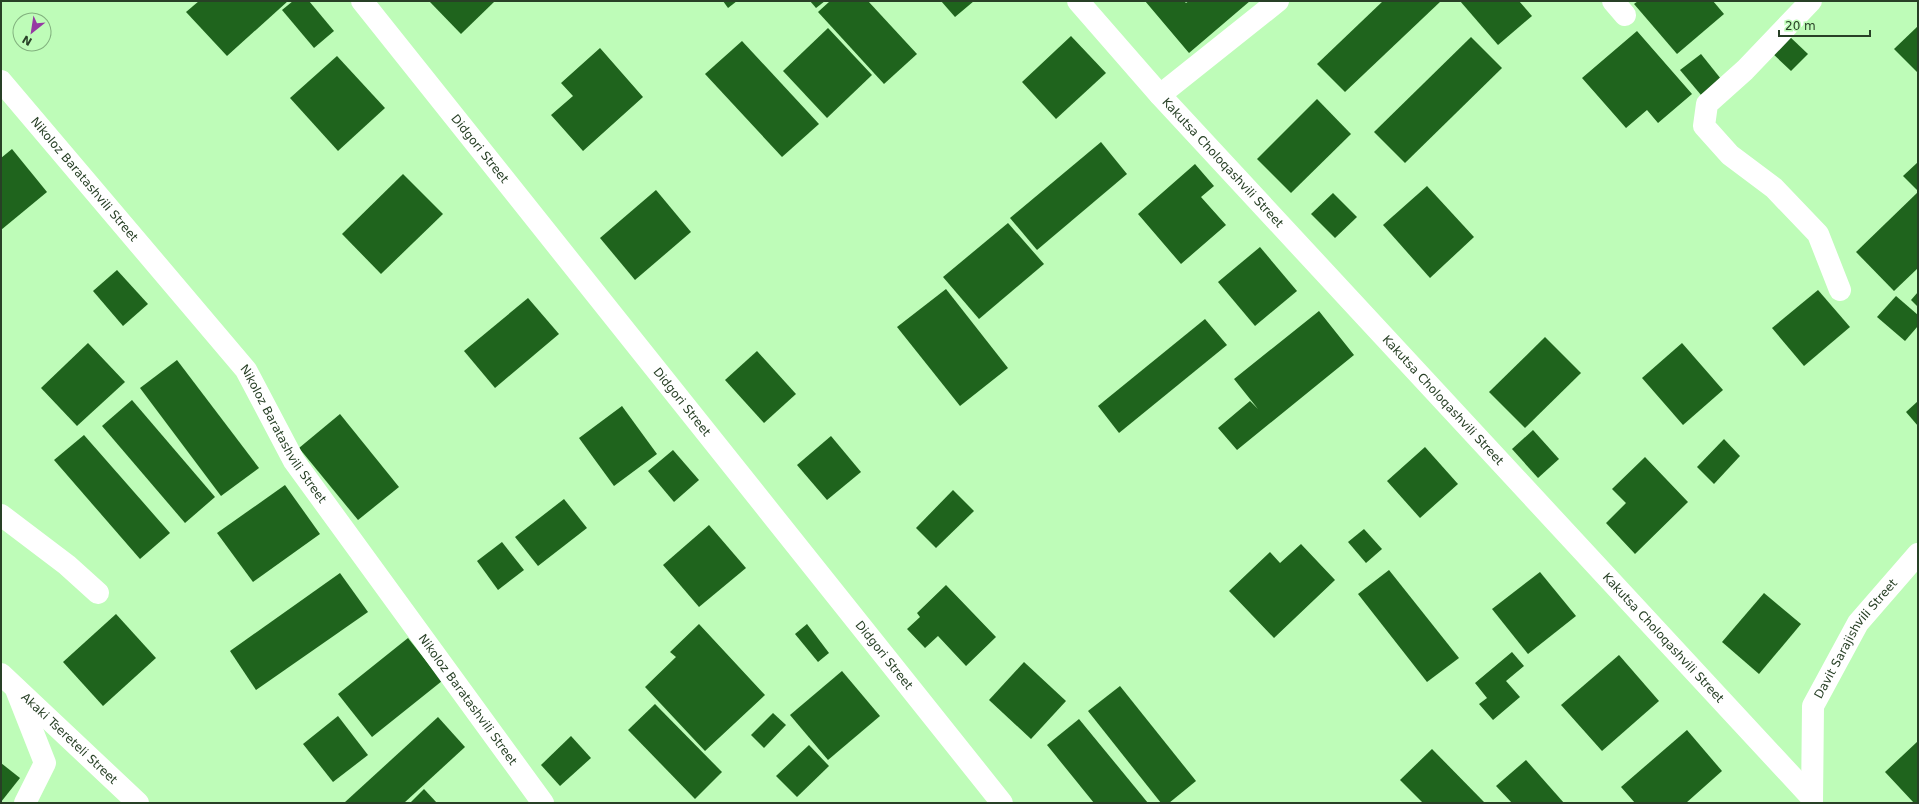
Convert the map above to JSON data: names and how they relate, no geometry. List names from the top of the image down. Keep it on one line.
{"streets":{"street":["Didgori Street","Kakutsa Choloqashvili Street","Nikoloz Baratashvili Street","Davit Sarajishvili Street","Akaki Tsereteli Street"]},"crossings":[["Kakutsa Choloqashvili Street","Davit Sarajishvili Street"]],"scale_bar":"20 m","north":"bottom left"}
